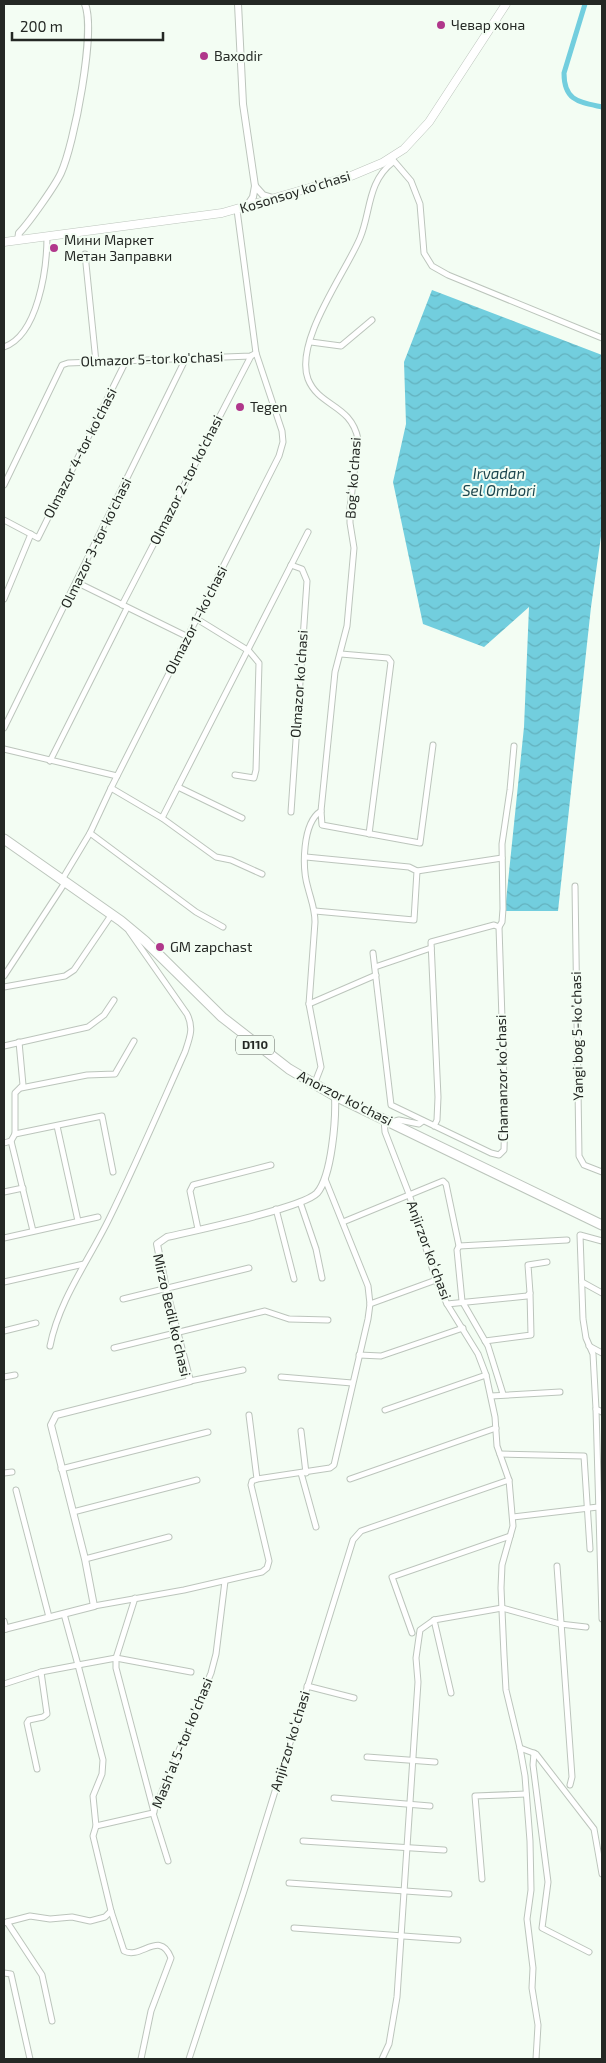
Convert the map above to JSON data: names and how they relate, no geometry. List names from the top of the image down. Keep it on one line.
{"streets":{"main road":["Kosonsoy ko’chasi","D110","Anorzor ko'chasi"],"street":["Olmazor 5-tor ko'chasi","Olmazor 4-tor ko'chasi","Bogʻ koʻchasi","Olmazor 2-tor ko'chasi","Olmazor 3-tor ko'chasi","Olmazor 1-ko'chasi","Olmazor koʻchasi","Yangi bog 5-koʼchasi","Chamanzor koʻchasi","Anjirzor koʻchasi","Mirzo Bedil koʻchasi","Mashʼal 5-tor koʼchasi"]},"crossings":[["Kosonsoy ko’chasi","Bogʻ koʻchasi"],["Kosonsoy ko’chasi","Olmazor 1-ko'chasi"],["Olmazor 5-tor ko'chasi","Olmazor 4-tor ko'chasi"],["Olmazor 5-tor ko'chasi","Olmazor 2-tor ko'chasi"],["Olmazor 5-tor ko'chasi","Olmazor 3-tor ko'chasi"],["Olmazor 5-tor ko'chasi","Olmazor 1-ko'chasi"],["Olmazor 2-tor ko'chasi","Olmazor 1-ko'chasi"],["Olmazor 1-ko'chasi","Anorzor ko'chasi"],["Anorzor ko'chasi","Anjirzor koʻchasi"],["Anorzor ko'chasi","Mirzo Bedil koʻchasi"]],"water":["Irvadan Sel Ombori"],"places":["Чевар хона","Baxodir","Мини Маркет Метан Заправки","Tegen","GM zapchast"],"scale_bar":"200 m"}
